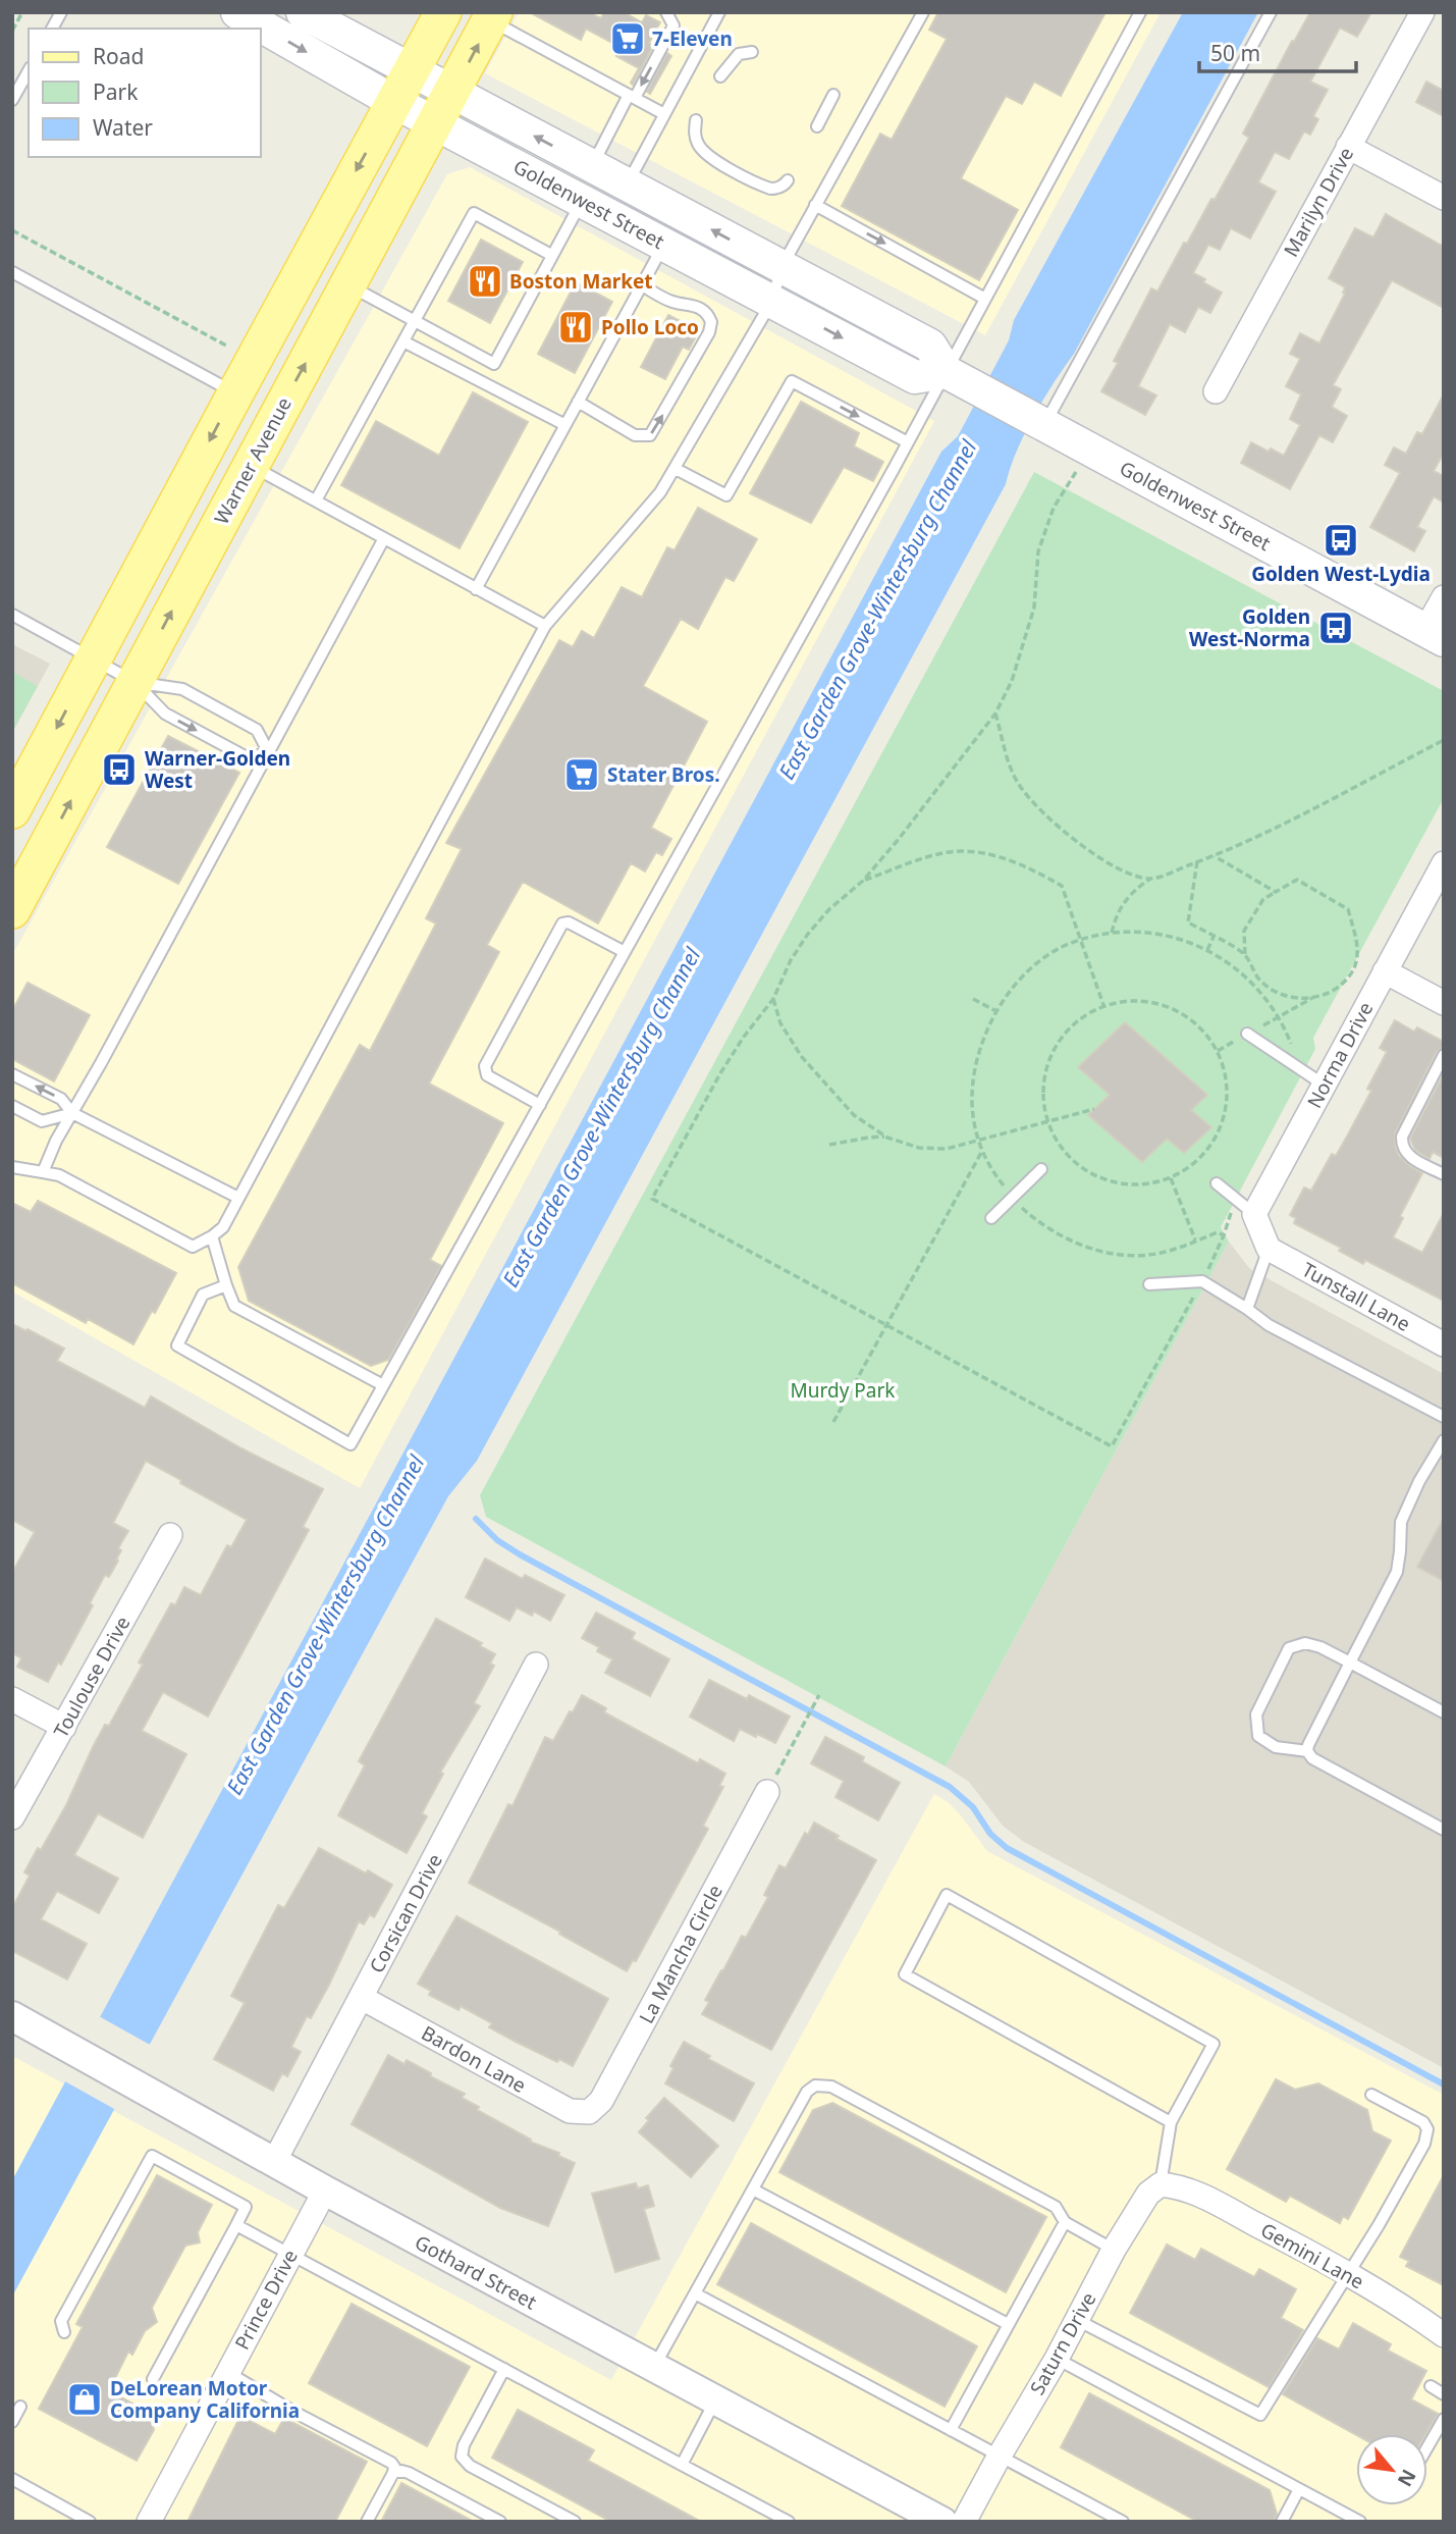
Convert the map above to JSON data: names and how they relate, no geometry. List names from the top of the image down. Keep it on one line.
{"streets":{"main road":["Goldenwest Street","Warner Avenue"],"street":["Marilyn Drive","Norma Drive","Tunstall Lane","Toulouse Drive","Corsican Drive","La Mancha Circle","Bardon Lane","Gemini Lane","Gothard Street","Prince Drive","Saturn Drive"]},"crossings":[["Goldenwest Street","Warner Avenue"],["Corsican Drive","Bardon Lane"],["Corsican Drive","Gothard Street"],["La Mancha Circle","Bardon Lane"],["Gemini Lane","Saturn Drive"],["Gothard Street","Prince Drive"]],"water":["East Garden Grove-Wintersburg Channel"],"parks":["Murdy Park"],"places":{"supermarket":["7-Eleven","Stater Bros."],"restaurant":["Boston Market","Pollo Loco"],"bus stop":["Golden West-Lydia","Golden West-Norma","Warner-Golden West"],"shop":["DeLorean Motor Company California"]},"legend":["Road","Park","Water"],"scale_bar":"50 m","north":"bottom right"}
